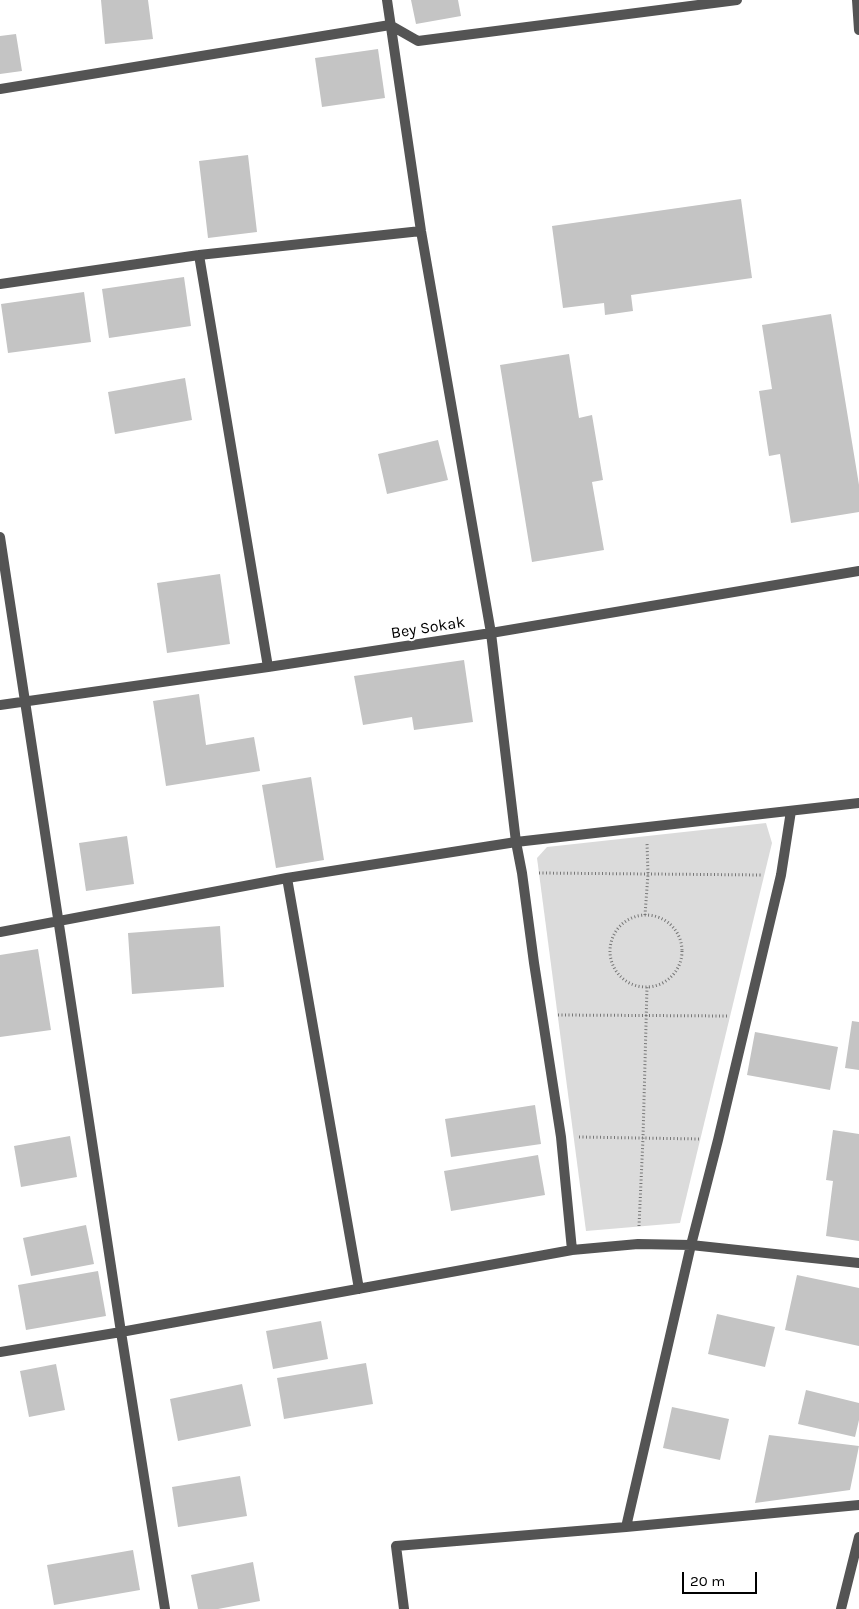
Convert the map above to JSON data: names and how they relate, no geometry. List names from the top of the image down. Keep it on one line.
{"streets":{"street":["Bey Sokak"]},"scale_bar":"20 m"}
